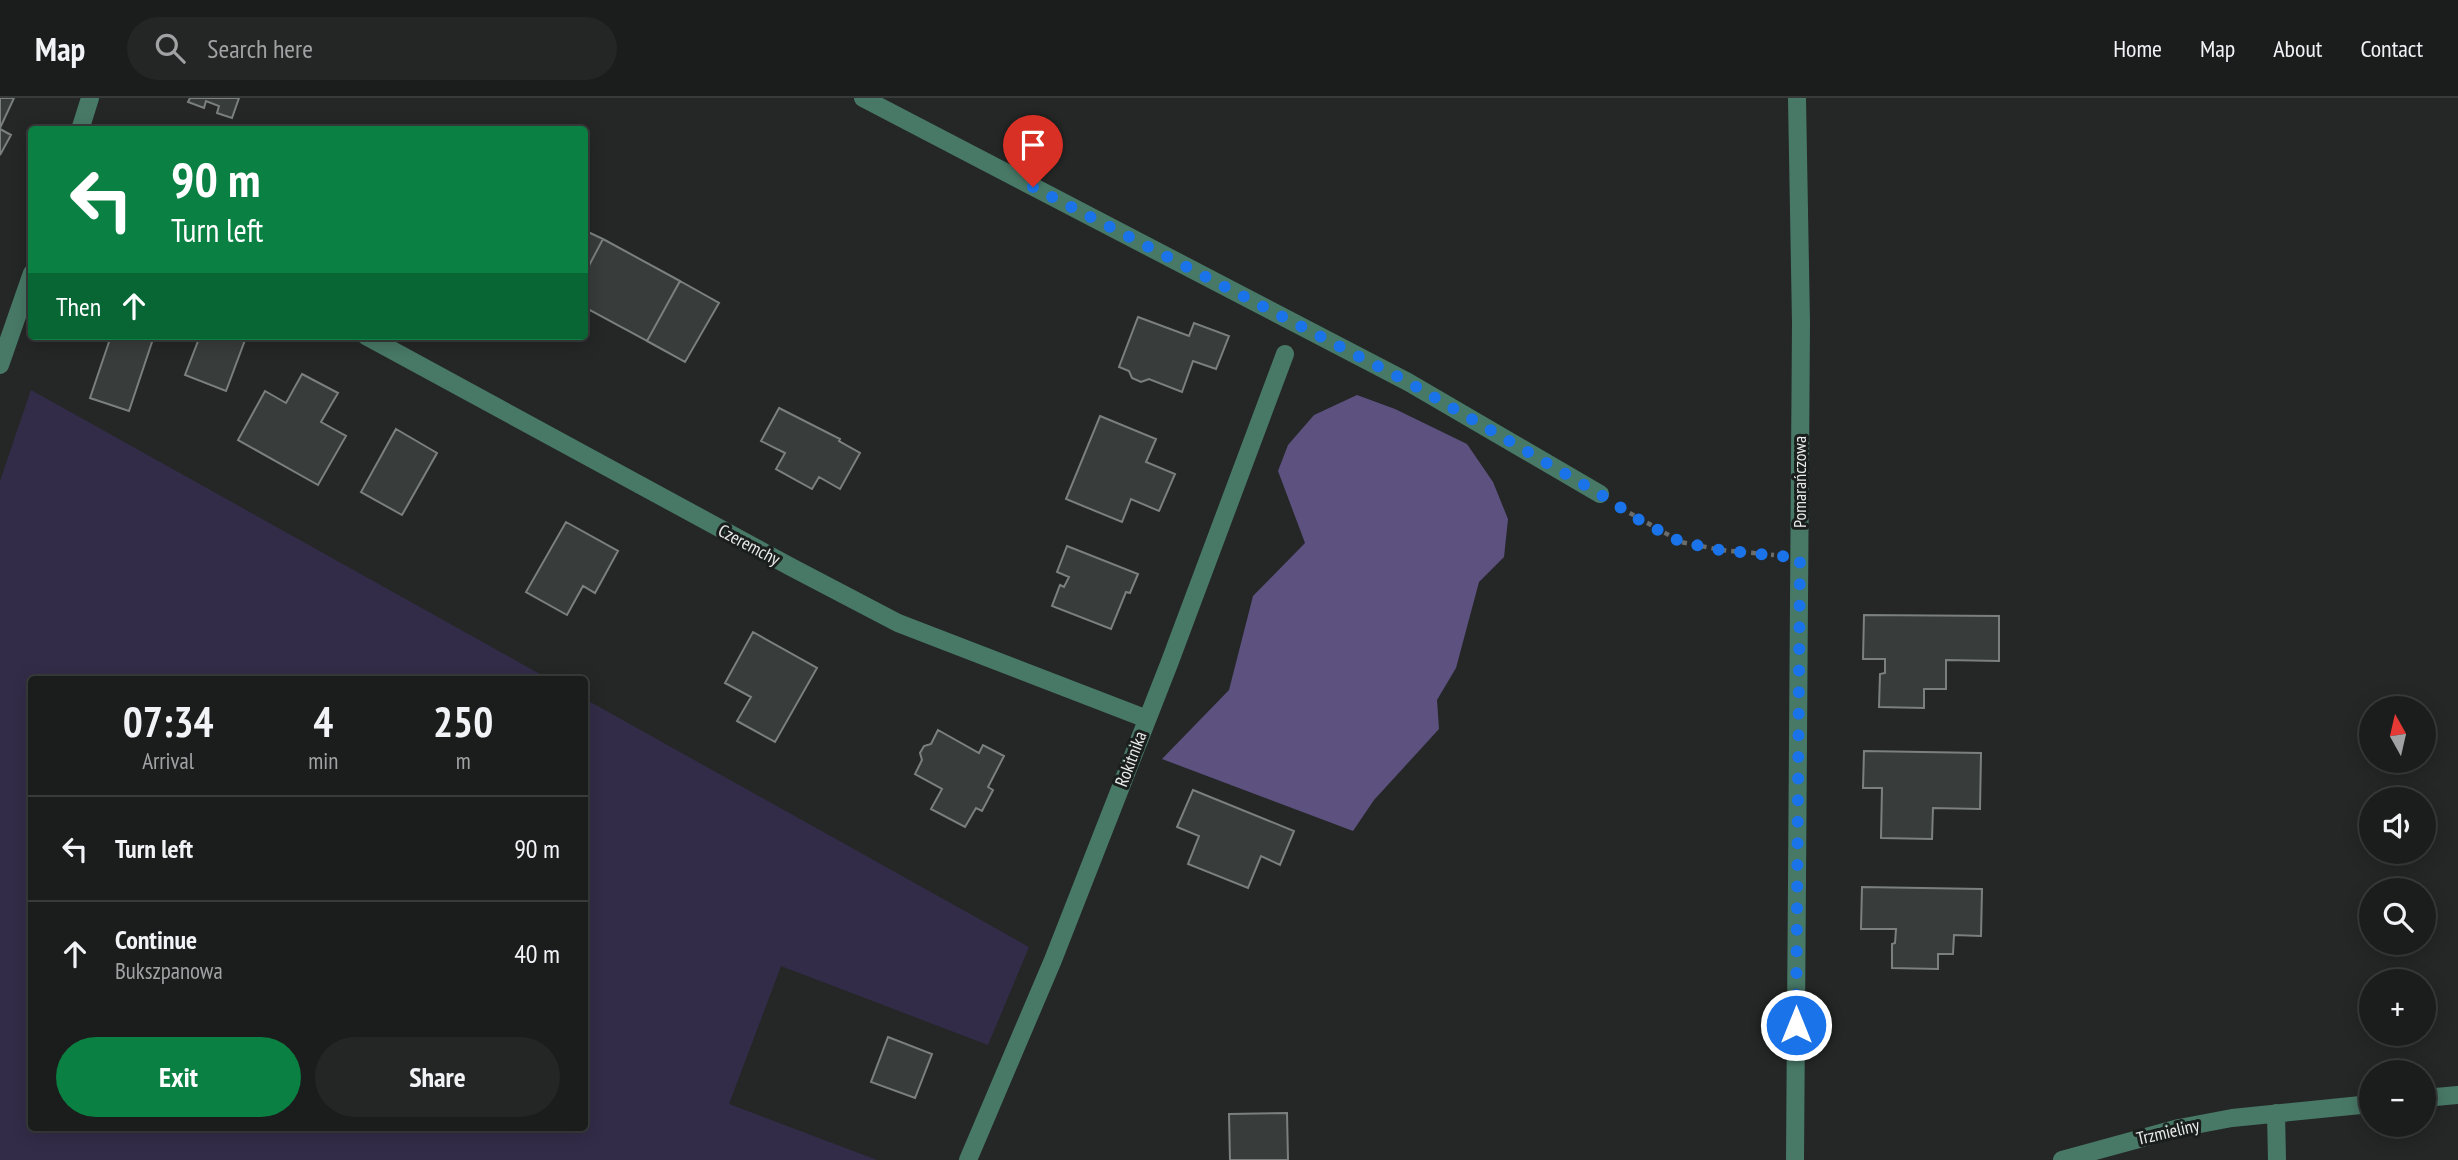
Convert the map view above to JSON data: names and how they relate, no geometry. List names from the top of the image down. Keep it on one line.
{"streets":{"street":["Pomarańczowa","Czeremchy","Rokitnika","Trzmieliny"]},"crossings":[["Czeremchy","Rokitnika"]],"north":"top","page":{"header":"Map","search":"Search here","nav":["Home","Map","About","Contact"],"turn":["90 m","Turn left"],"then":"Then","eta":["07:34","Arrival","4","min","250","m"],"map_buttons":["+","−"],"list":[{"name":"Turn left","value":"90 m"},{"name":"Continue","note":"Bukszpanowa","value":"40 m"}],"buttons":["Exit","Share"]}}
